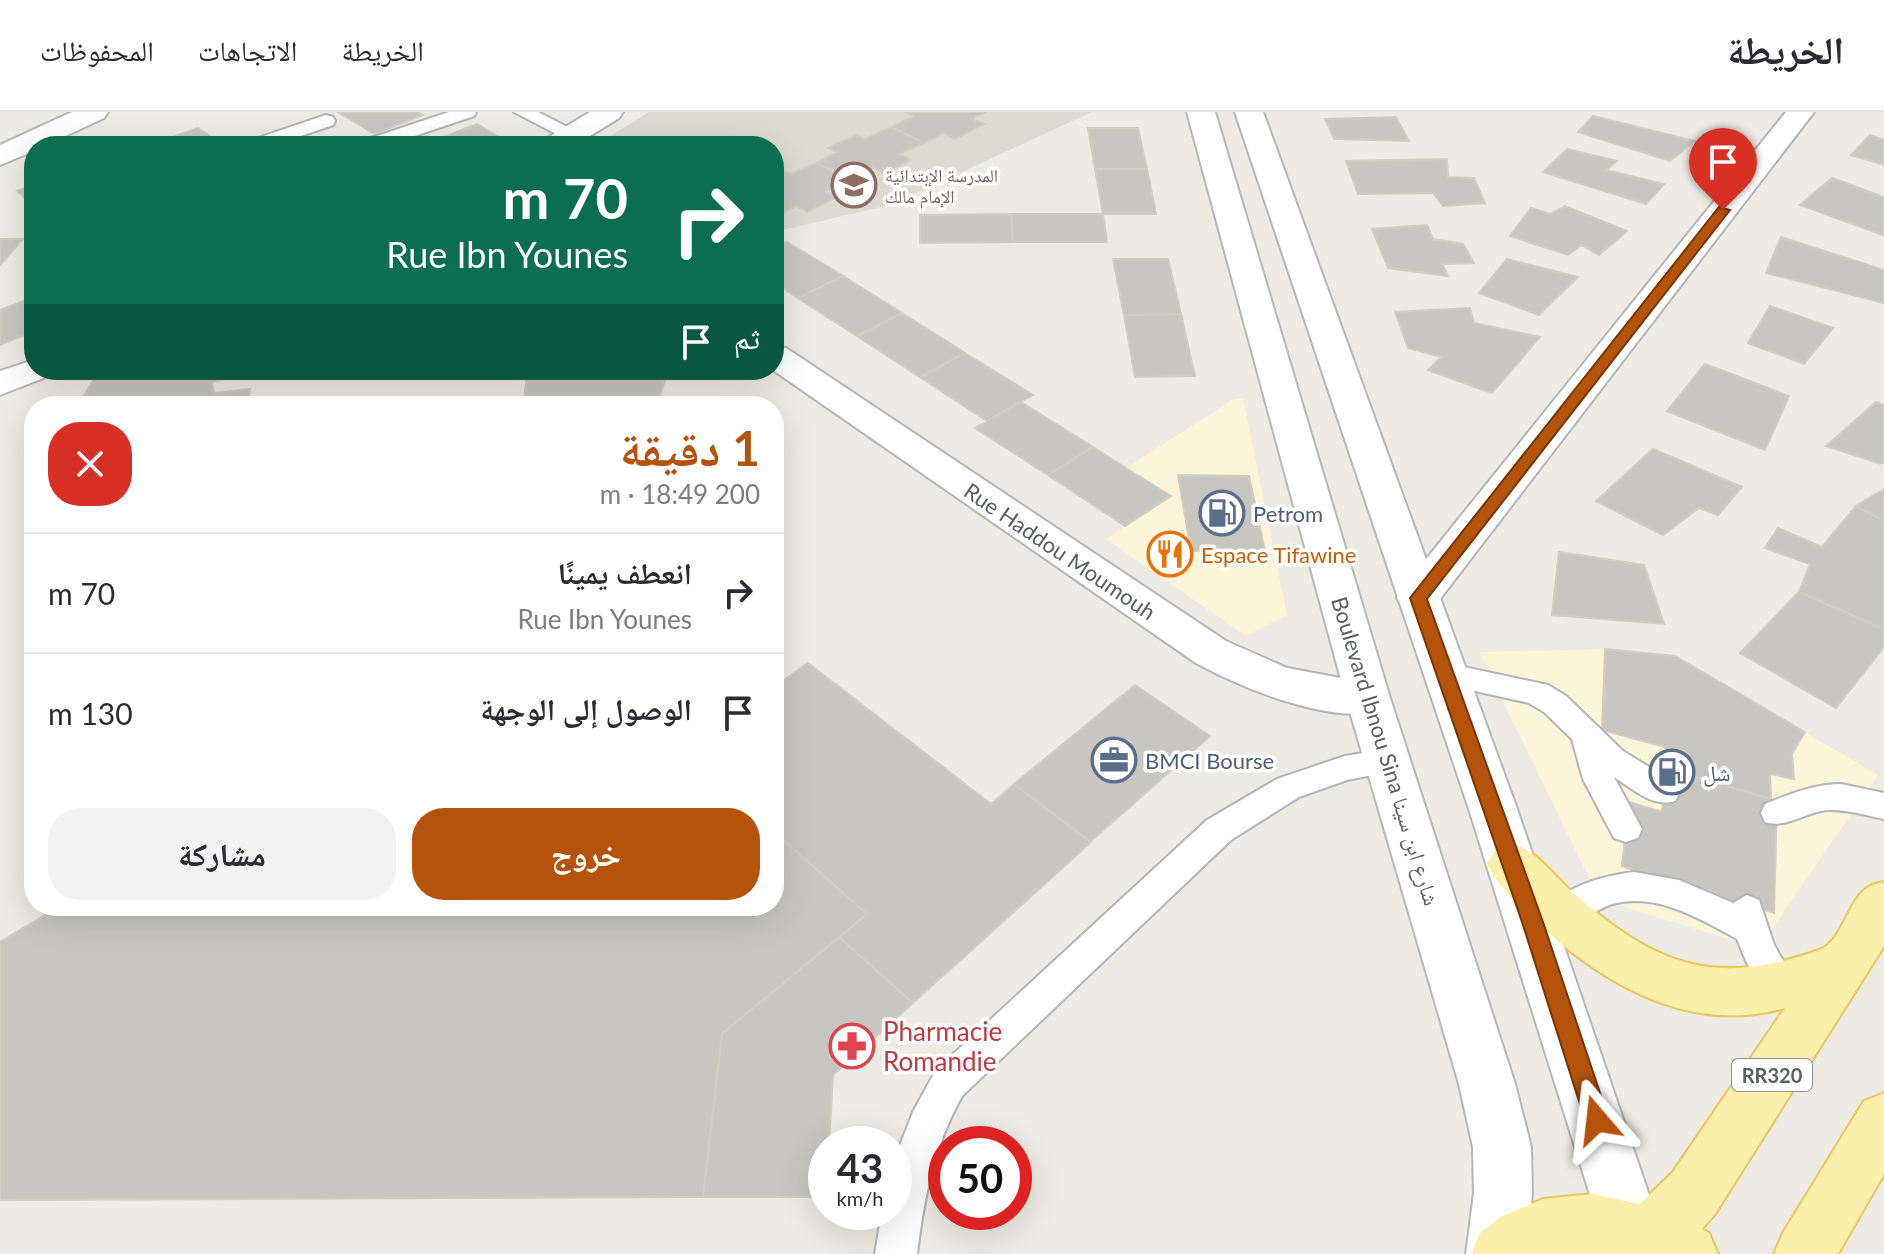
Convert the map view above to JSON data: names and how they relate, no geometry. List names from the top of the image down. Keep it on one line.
{"streets":{"main road":["Rue Haddou Moumouh","Boulevard Ibnou Sina شارع ابن سينا","RR320"]},"crossings":[["Rue Haddou Moumouh","Boulevard Ibnou Sina شارع ابن سينا"]],"places":{"school or university":["المدرسة الإبتدائية الإمام مالك"],"fuel station":["Petrom","شل"],"restaurant":["Espace Tifawine"],"office":["BMCI Bourse"],"pharmacy":["Pharmacie Romandie"]},"page":{"header":"الخريطة","nav":["الخريطة","الاتجاهات","المحفوظات"],"turn":["70 m","Rue Ibn Younes"],"then":"ثم","heading":["1 دقيقة","200 m · 18:49"],"list":[{"name":"انعطف يمينًا","note":"Rue Ibn Younes","value":"70 m"},{"name":"الوصول إلى الوجهة","value":"130 m"}],"buttons":["خروج","مشاركة"],"speed":"43 km/h","limit":"50"}}
